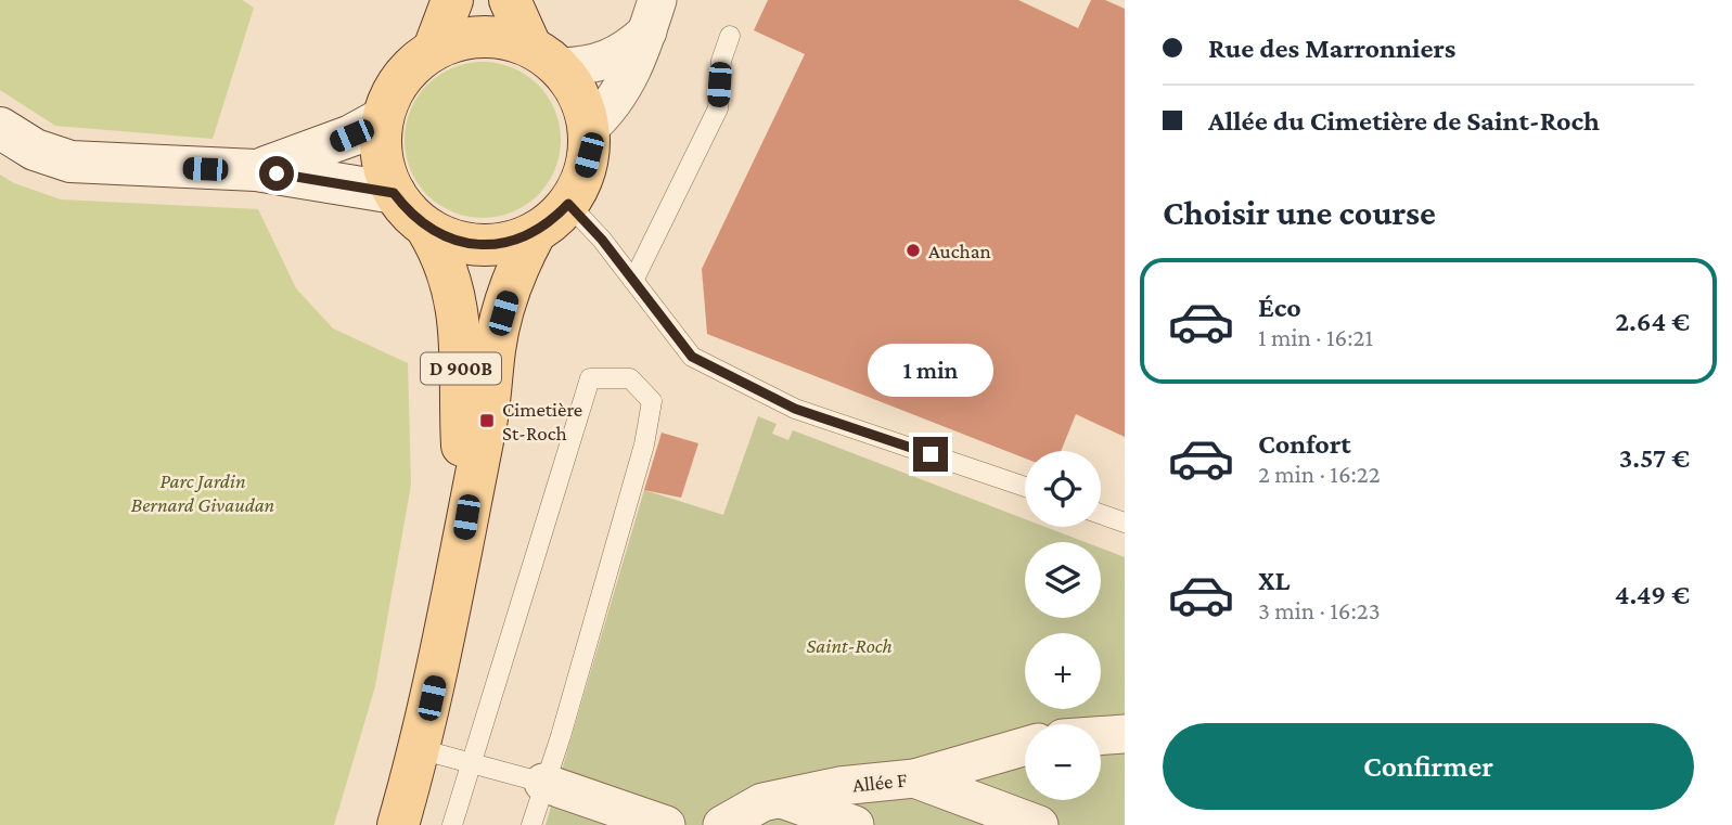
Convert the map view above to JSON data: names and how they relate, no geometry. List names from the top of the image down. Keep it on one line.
{"streets":{"main road":["D 900B"],"street":["Allée F"]},"parks":["Parc Jardin Bernard Givaudan","Saint-Roch"],"places":{"other":["Auchan"],"transit":["Cimetière St-Roch"]},"page":{"banner":["Rue des Marronniers","Allée du Cimetière de Saint-Roch"],"heading":"Choisir une course","list":[{"name":"Éco","note":"1 min · 16:21","value":"2.64 €"},{"name":"Confort","note":"2 min · 16:22","value":"3.57 €"},{"name":"XL","note":"3 min · 16:23","value":"4.49 €"}],"bubble":"1 min","map_buttons":["+","−"],"buttons":"Confirmer"}}
